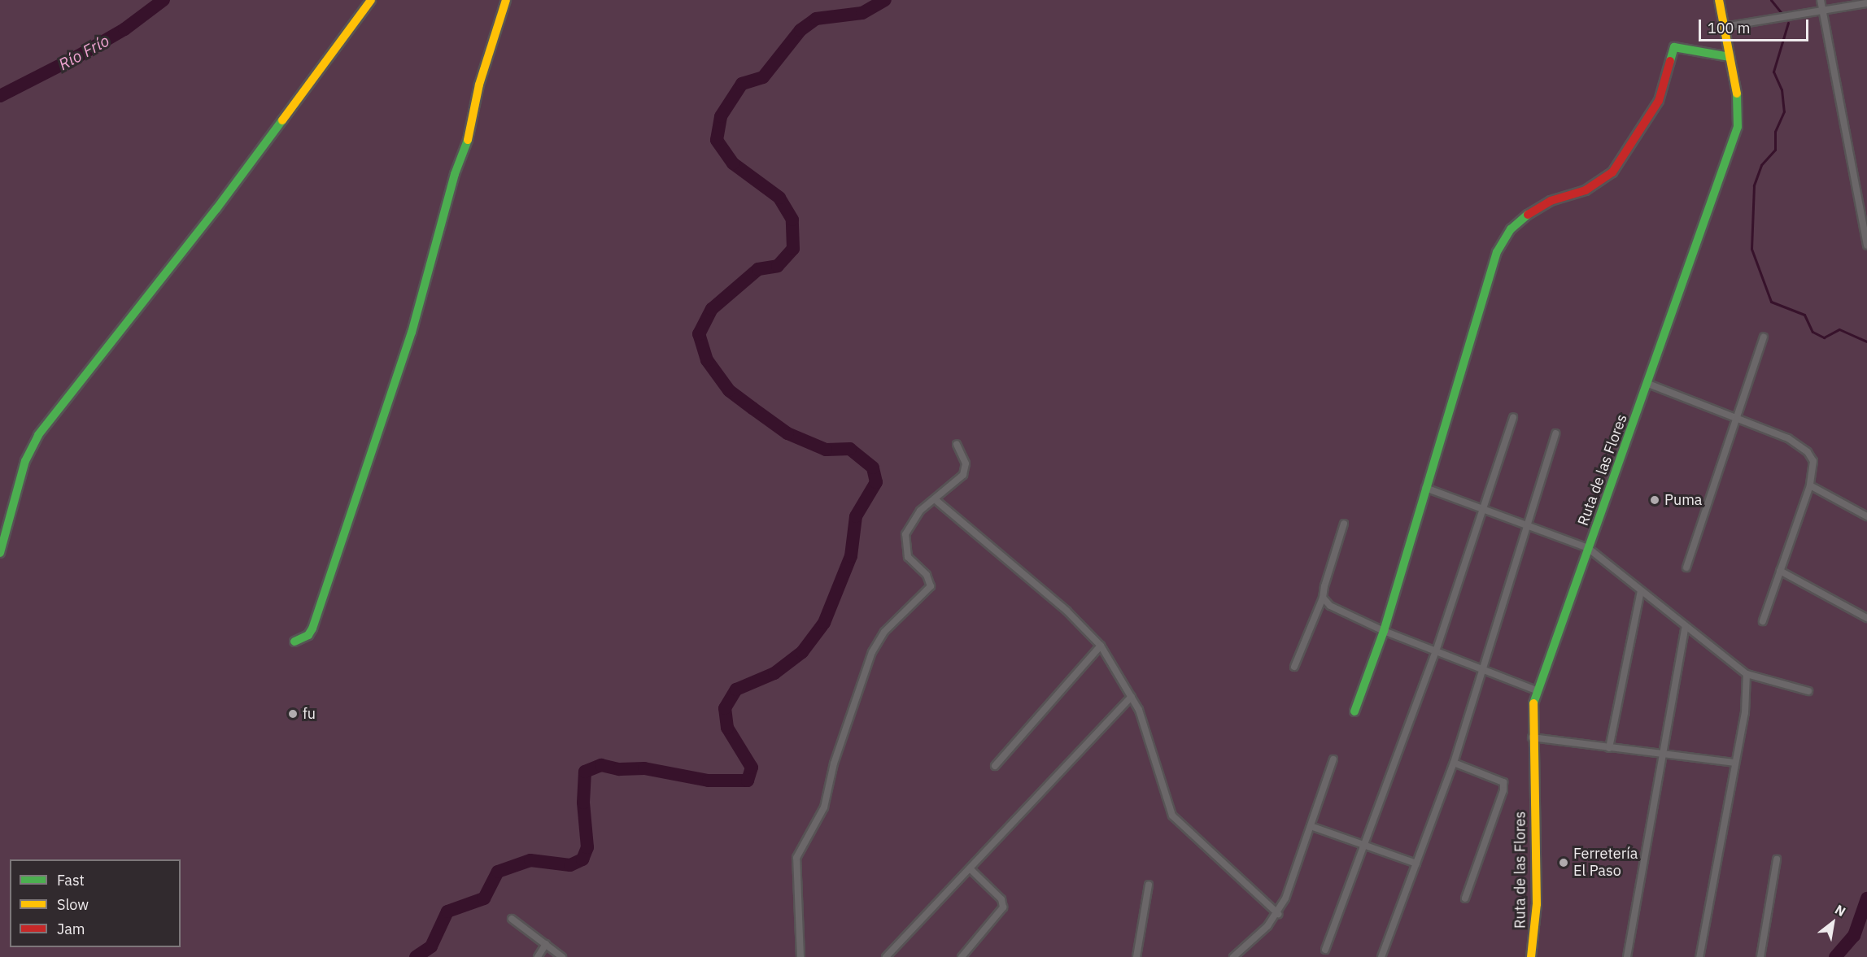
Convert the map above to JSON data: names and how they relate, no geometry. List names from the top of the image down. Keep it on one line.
{"streets":{"street":["Ruta de las Flores"]},"water":["Río Frío"],"places":["Puma","fu","Ferretería El Paso"],"legend":["Fast","Slow","Jam"],"scale_bar":"100 m","north":"top right"}
